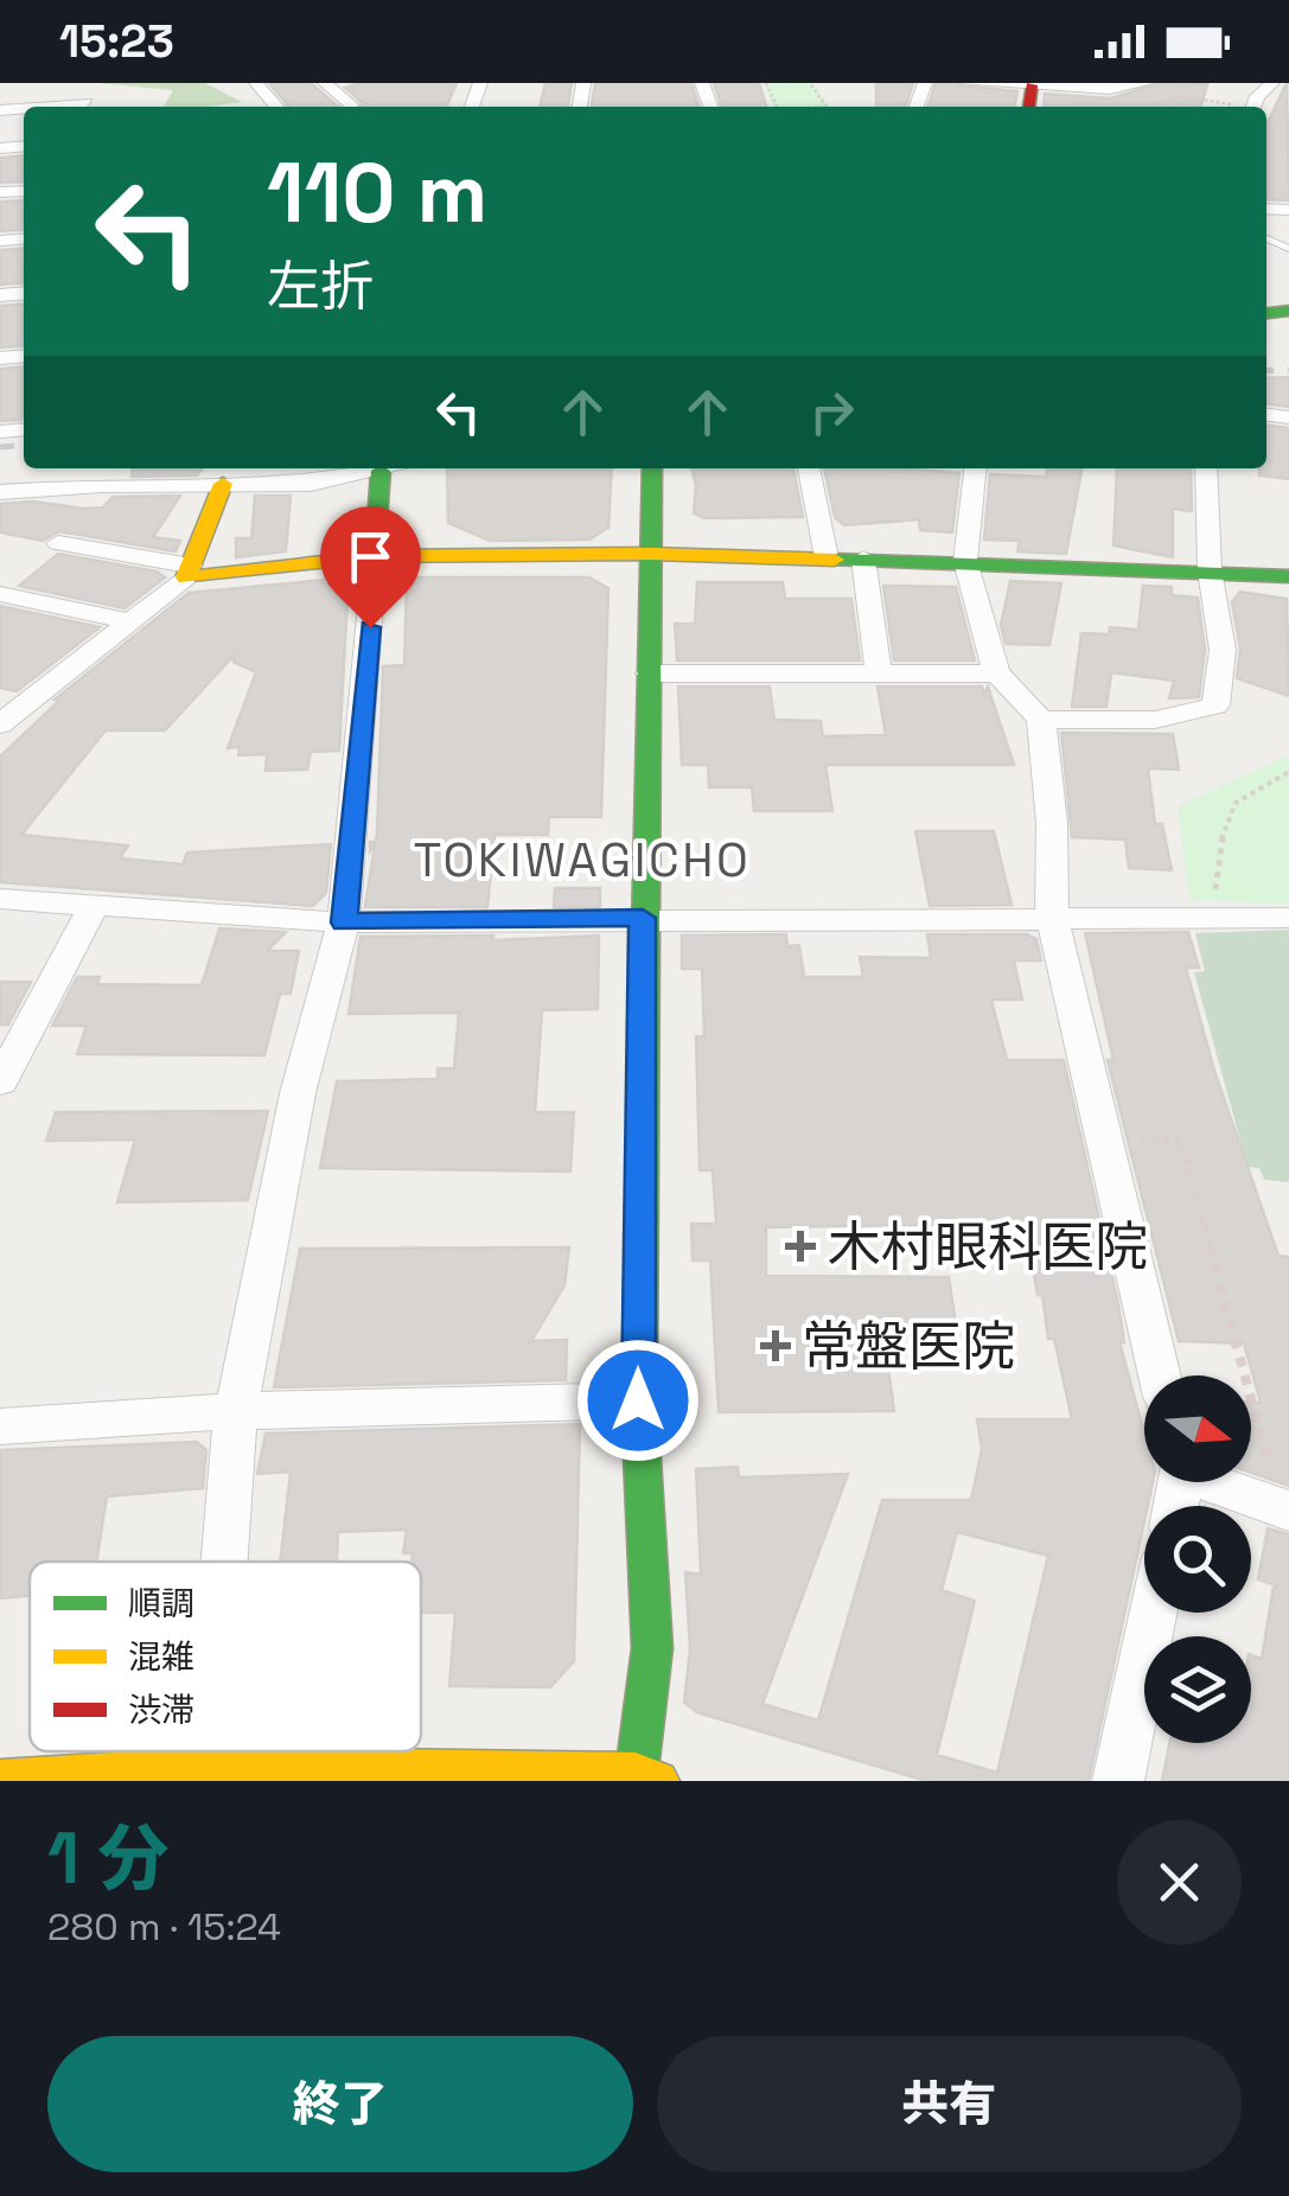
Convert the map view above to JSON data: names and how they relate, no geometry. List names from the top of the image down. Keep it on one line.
{"districts":["TOKIWAGICHO"],"places":{"health":["木村眼科医院","常盤医院"]},"legend":["順調","混雑","渋滞"],"north":"right","page":{"status":"15:23","turn":["110 m","左折"],"heading":["1 分","280 m · 15:24"],"buttons":["終了","共有"]}}
